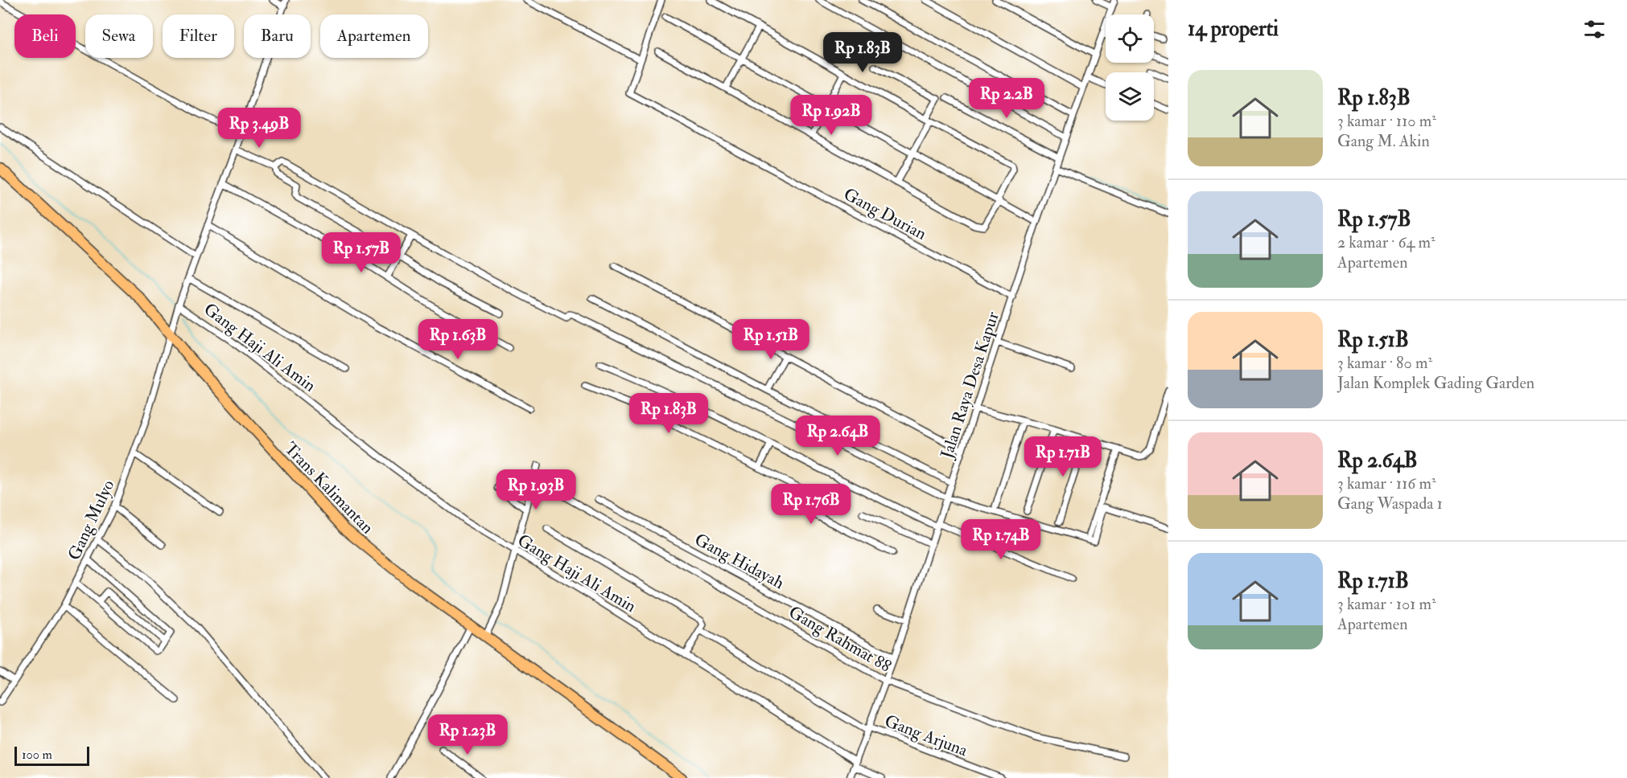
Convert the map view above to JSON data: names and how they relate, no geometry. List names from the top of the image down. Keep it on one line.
{"streets":{"highway":["Trans Kalimantan"],"street":["Gang Durian","Gang Haji Ali Amin","Jalan Raya Desa Kapur","Gang Mulyo","Gang Hidayah","Gang Rahmat 88","Gang Arjuna"]},"crossings":[["Gang Durian","Jalan Raya Desa Kapur"],["Gang Haji Ali Amin","Jalan Raya Desa Kapur"],["Gang Haji Ali Amin","Gang Mulyo"],["Jalan Raya Desa Kapur","Gang Hidayah"],["Jalan Raya Desa Kapur","Gang Rahmat 88"],["Jalan Raya Desa Kapur","Gang Arjuna"],["Trans Kalimantan","Gang Mulyo"]],"scale_bar":"100 m","page":{"heading":"14 properti","chip":["Beli","Sewa","Filter","Baru","Apartemen"],"price":["Rp 1.83B","Rp 2.2B","Rp 1.92B","Rp 3.49B","Rp 1.57B","Rp 1.63B","Rp 1.51B","Rp 1.83B","Rp 2.64B","Rp 1.71B","Rp 1.93B","Rp 1.76B","Rp 1.74B","Rp 1.23B"],"list":[{"name":"Rp 1.83B","note":"3 kamar · 110 m² · Gang M. Akin"},{"name":"Rp 1.57B","note":"2 kamar · 64 m² · Apartemen"},{"name":"Rp 1.51B","note":"3 kamar · 80 m² · Jalan Komplek Gading Garden"},{"name":"Rp 2.64B","note":"3 kamar · 116 m² · Gang Waspada 1"},{"name":"Rp 1.71B","note":"3 kamar · 101 m² · Apartemen"}],"scale":"100 m"}}
